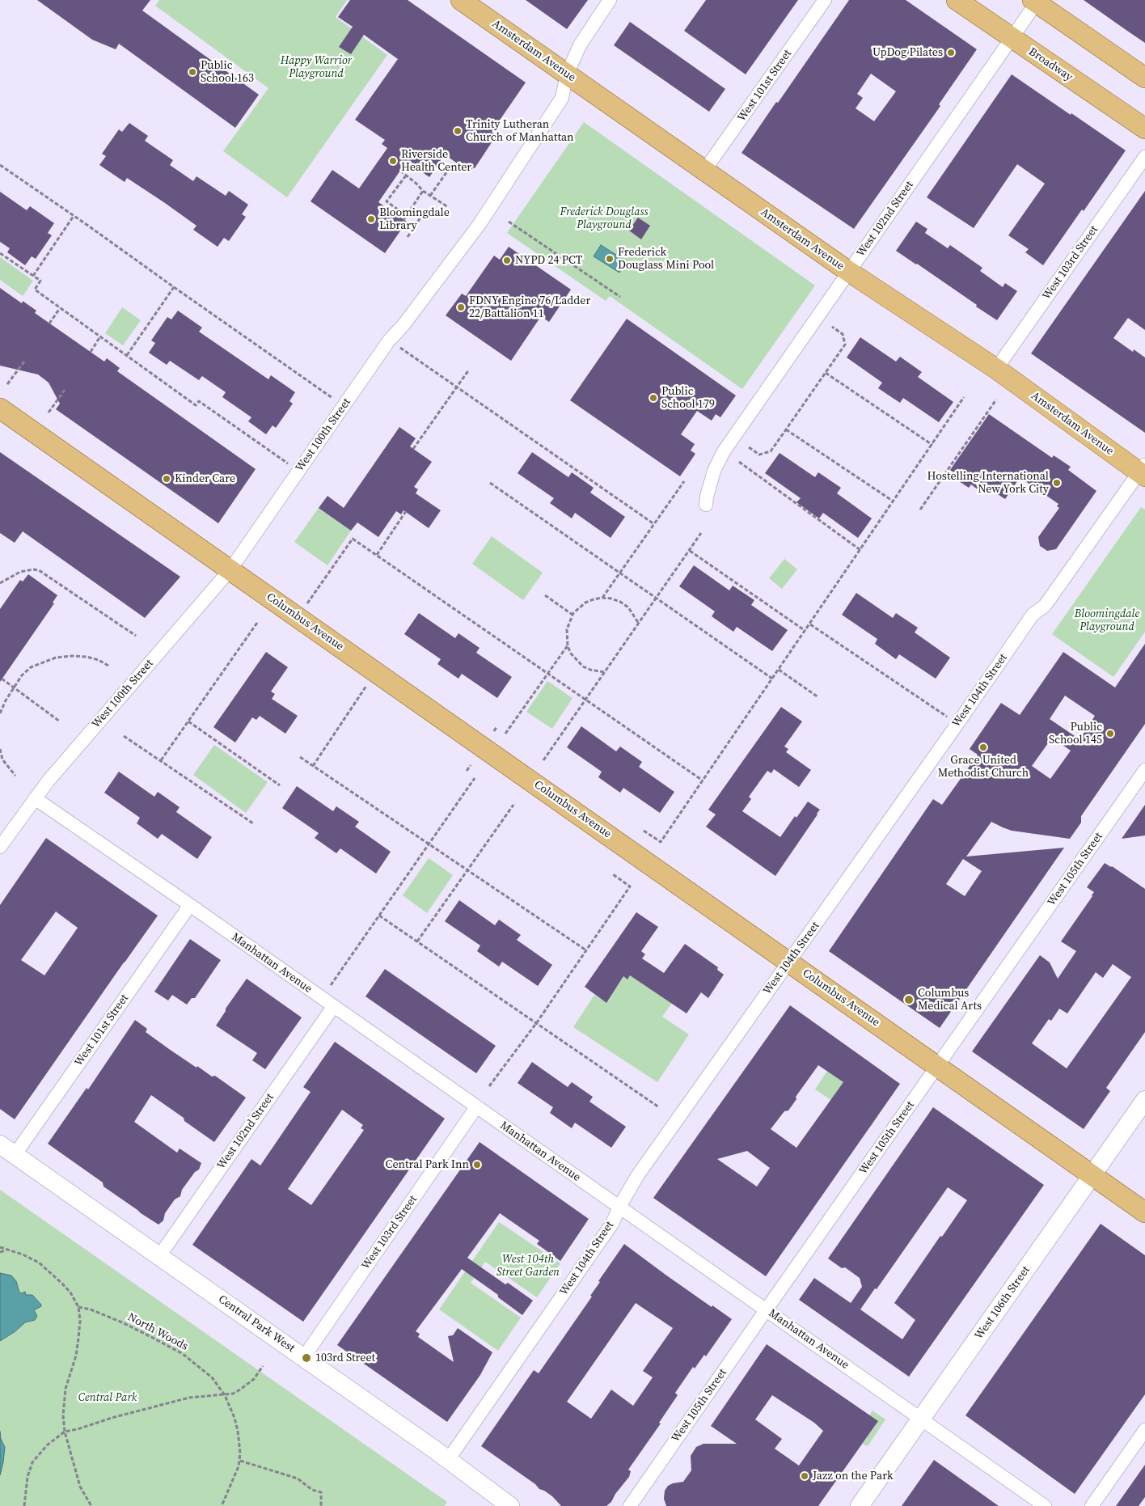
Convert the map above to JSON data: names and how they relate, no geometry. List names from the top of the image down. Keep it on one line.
{"streets":{"main road":["Amsterdam Avenue","Broadway","Columbus Avenue","West 106th Street","Central Park West"],"street":["West 101st Street","West 102nd Street","West 103rd Street","West 100th Street","West 104th Street","West 105th Street","Manhattan Avenue"],"path":["North Woods"]},"crossings":[["Amsterdam Avenue","West 101st Street"],["Amsterdam Avenue","West 102nd Street"],["Amsterdam Avenue","West 103rd Street"],["Amsterdam Avenue","West 100th Street"],["Amsterdam Avenue","West 104th Street"],["Broadway","West 102nd Street"],["West 101st Street","Manhattan Avenue"],["West 101st Street","Central Park West"],["West 102nd Street","Manhattan Avenue"],["West 102nd Street","Central Park West"],["West 103rd Street","Manhattan Avenue"],["West 103rd Street","Central Park West"],["West 100th Street","Columbus Avenue"],["West 100th Street","Manhattan Avenue"],["Columbus Avenue","West 104th Street"],["Columbus Avenue","West 105th Street"],["Columbus Avenue","West 106th Street"],["West 104th Street","Manhattan Avenue"],["West 104th Street","Central Park West"],["West 105th Street","Manhattan Avenue"],["Manhattan Avenue","West 106th Street"]],"parks":["Happy Warrior Playground","Frederick Douglass Playground","Bloomingdale Playground","West 104th Street Garden","Central Park"],"places":["UpDog Pilates","Public School 163","Trinity Lutheran Church of Manhattan","Riverside Health Center","Bloomingdale Library","Frederick Douglass Mini Pool","NYPD 24 PCT","FDNY Engine 76/Ladder 22/Battalion 11","Public School 179","Kinder Care","Hostelling International New York City","Public School 145","Grace United Methodist Church","Columbus Medical Arts","Central Park Inn","103rd Street","Jazz on the Park"]}
